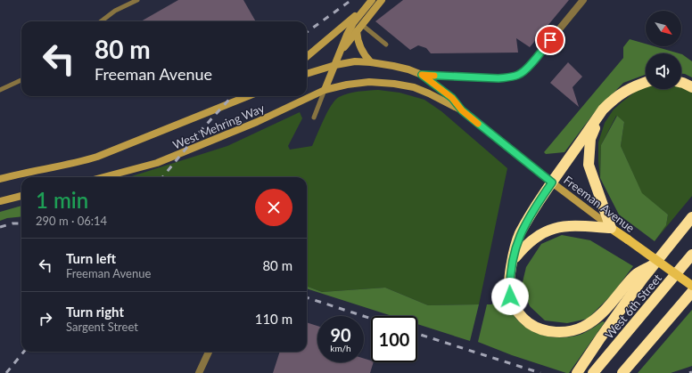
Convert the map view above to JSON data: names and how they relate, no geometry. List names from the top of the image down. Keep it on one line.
{"streets":{"highway":["West 6th Street"],"main road":["West Mehring Way","Freeman Avenue"]},"crossings":[["West Mehring Way","Freeman Avenue"]],"north":"bottom right","page":{"turn":["80 m","Freeman Avenue"],"heading":["1 min","290 m · 06:14"],"list":[{"name":"Turn left","note":"Freeman Avenue","value":"80 m"},{"name":"Turn right","note":"Sargent Street","value":"110 m"}],"speed":"90 km/h","limit":"100"}}
